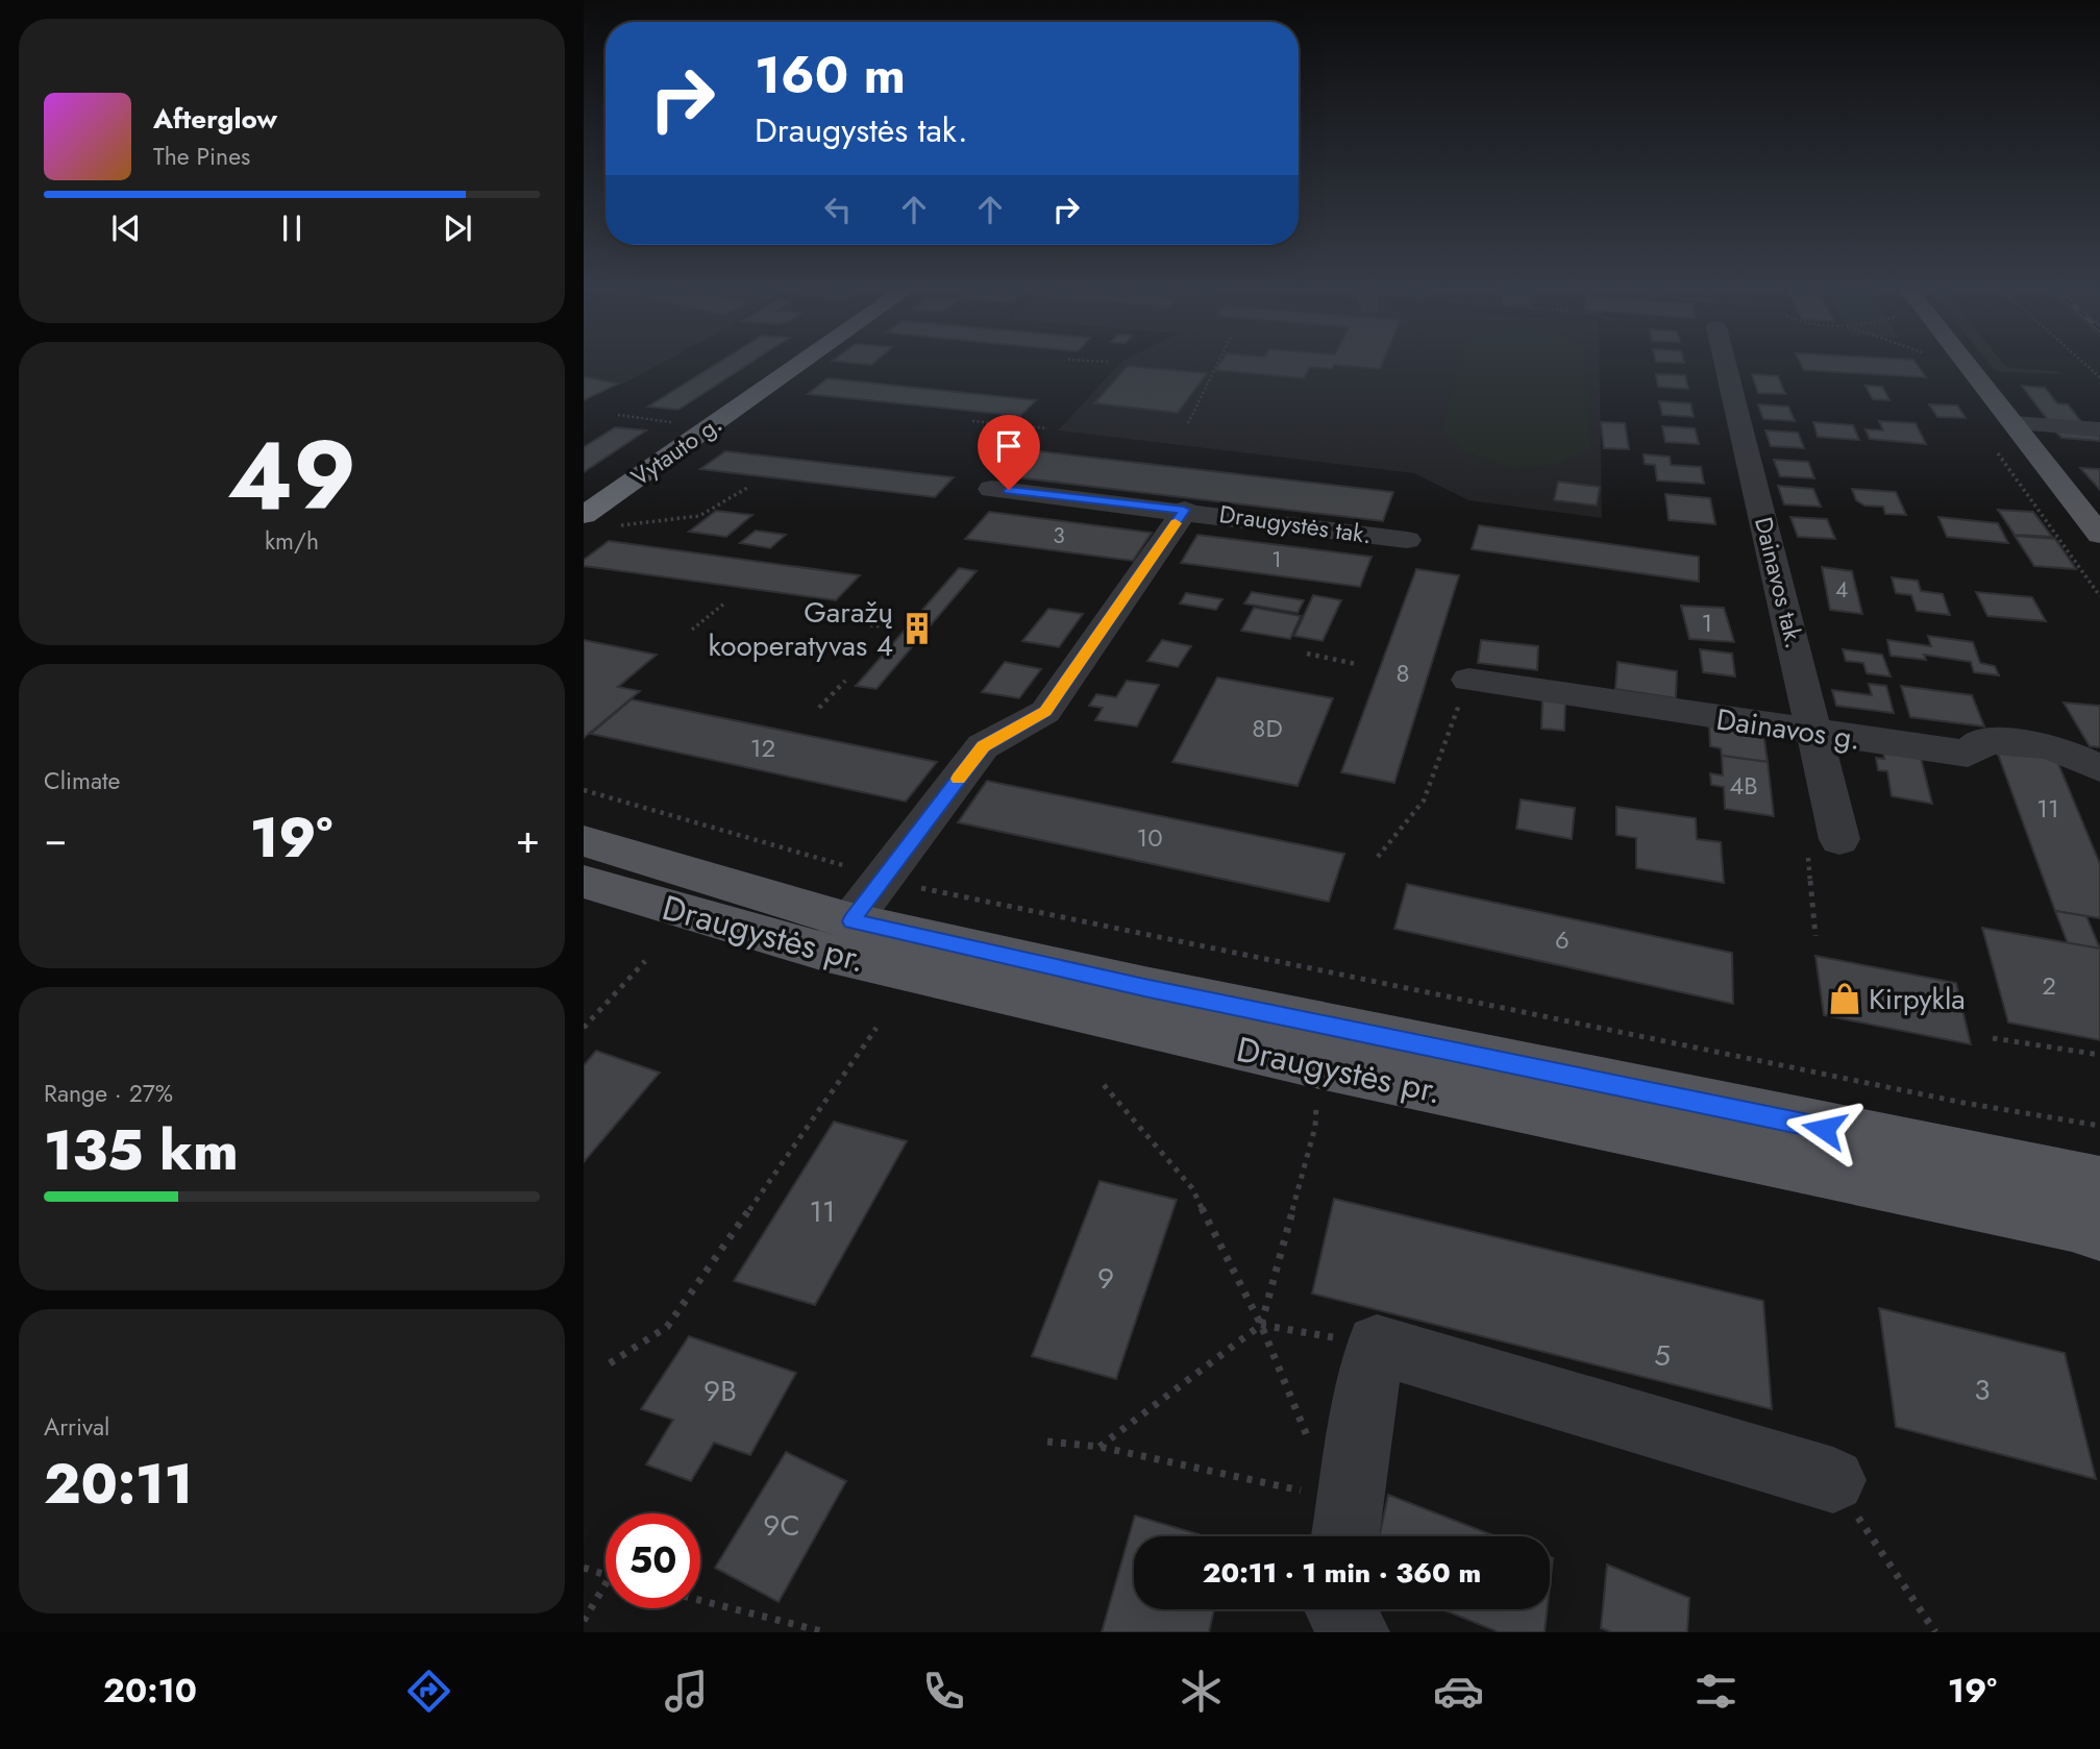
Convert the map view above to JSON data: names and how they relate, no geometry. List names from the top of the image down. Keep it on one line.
{"streets":{"highway":["Vytauto g."],"main road":["Draugystės pr."],"street":["Draugystės tak.","Dainavos tak.","Dainavos g."]},"crossings":[["Draugystės tak.","Draugystės pr."],["Dainavos tak.","Dainavos g."]],"places":{"building":["Garažų kooperatyvas 4"],"shop":["Kirpykla"]},"house_numbers":["3","1","4","1","8","8D","12","4B","11","10","6","2","11","9","5","3","9B","9C"],"page":{"turn":["160 m","Draugystės tak."],"song":["Afterglow","The Pines"],"tile":[["49","km/h"],"Climate",["Range · 27%","135 km"],["Arrival","20:11"]],"heat":["−","19°","+"],"limit":"50","trip":"20:11 · 1 min · 360 m","tabs":["20:10","19°"]}}
